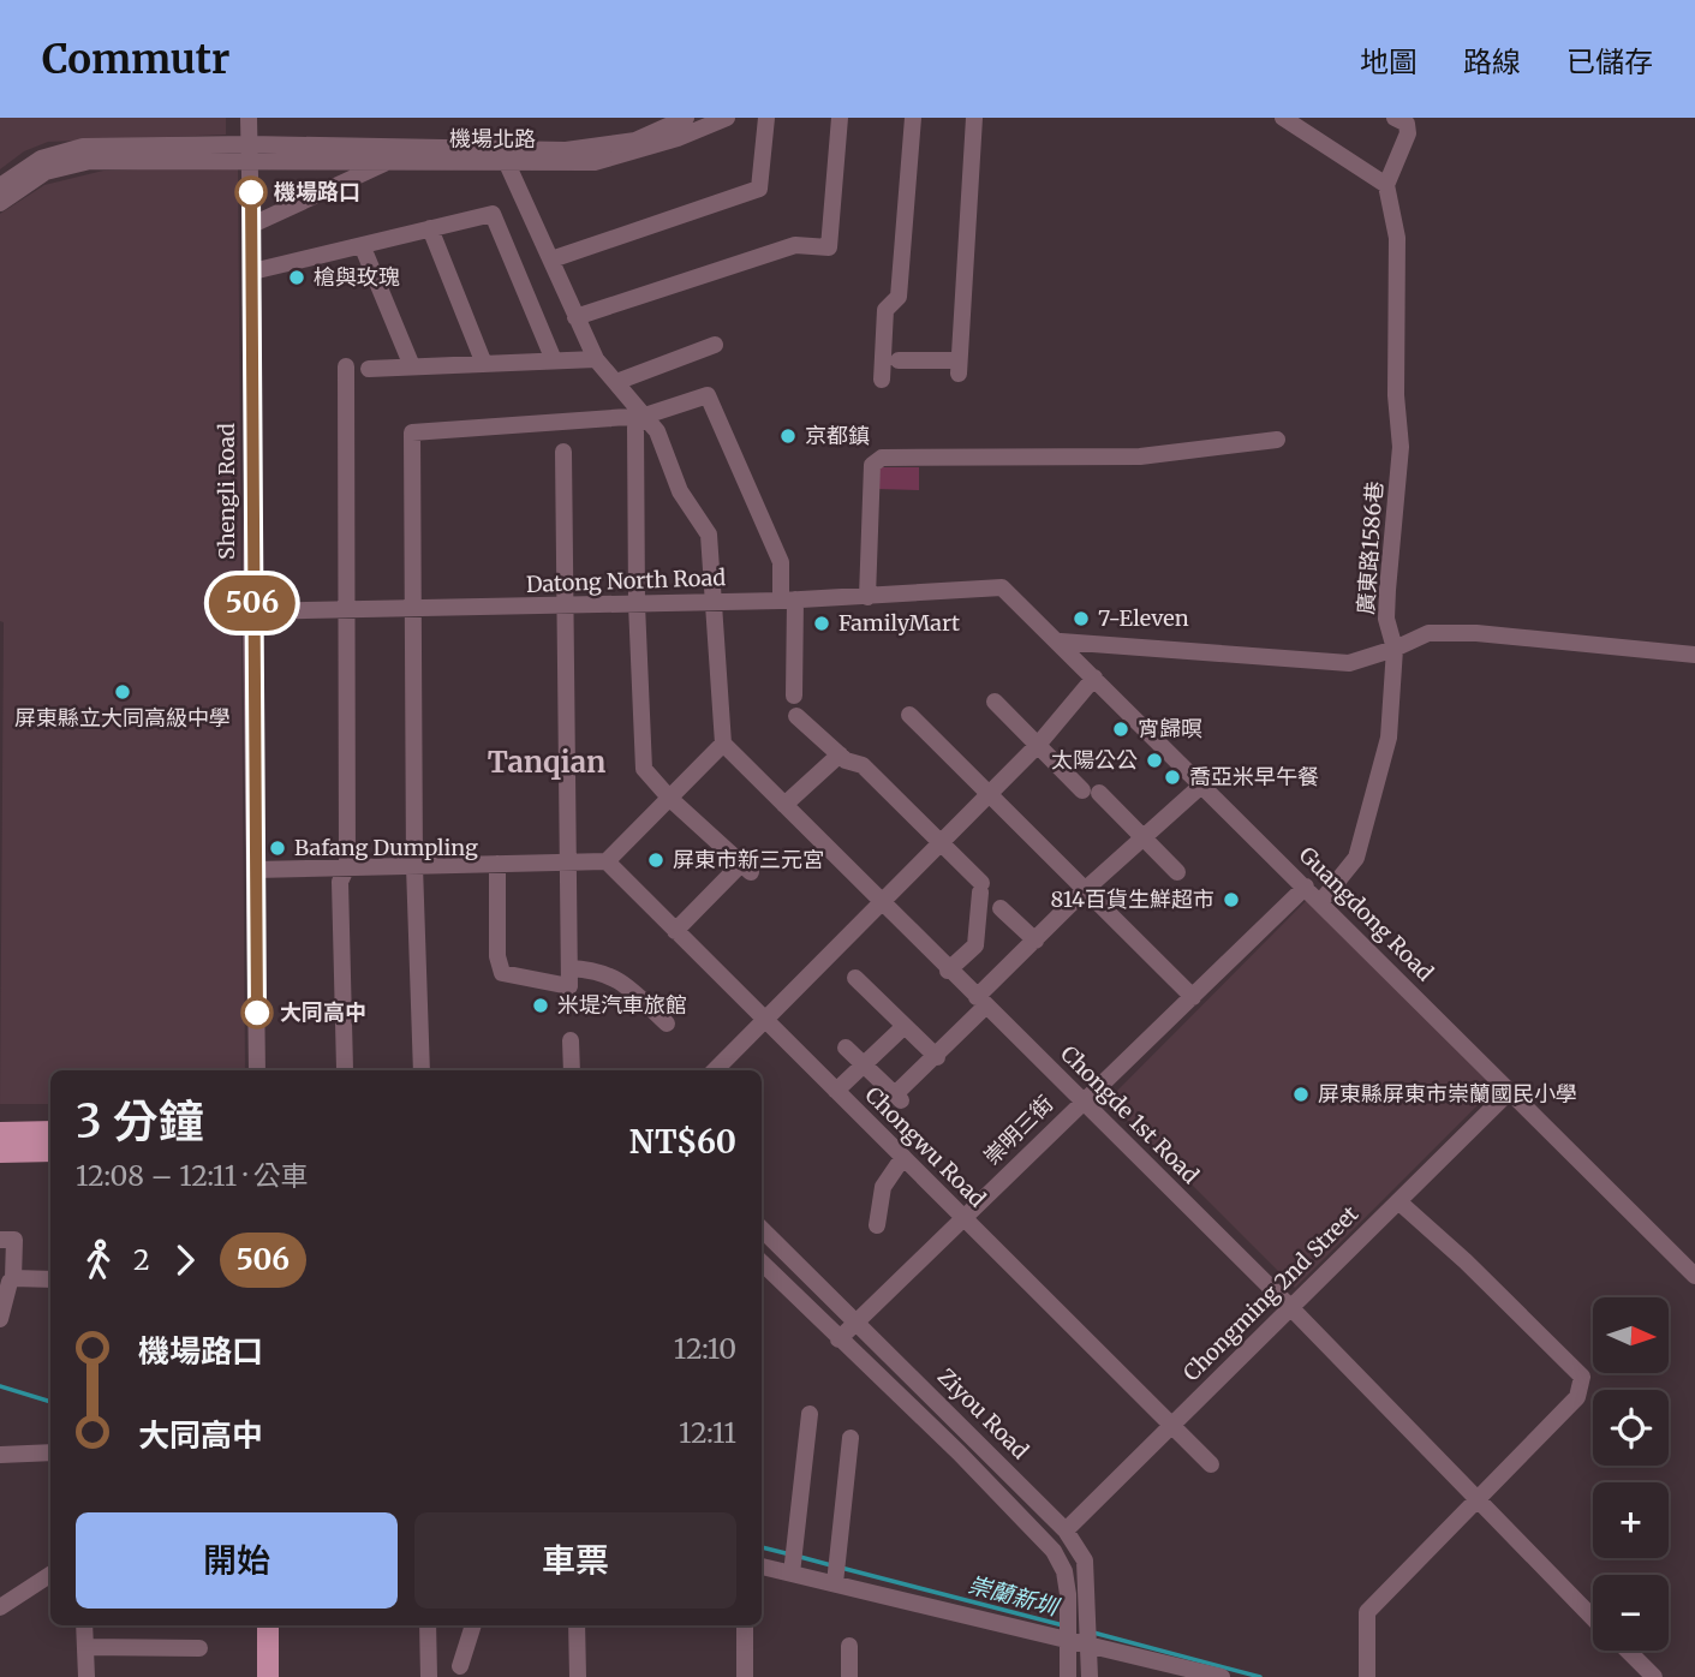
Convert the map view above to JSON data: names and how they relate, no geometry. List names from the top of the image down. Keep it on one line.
{"streets":{"street":["機場北路","Shengli Road","廣東路1586巷","Datong North Road","Guangdong Road","Chongde 1st Road","崇明三街","Chongwu Road","Chongming 2nd Street","Ziyou Road"]},"crossings":[["機場北路","Shengli Road"],["Shengli Road","Datong North Road"],["廣東路1586巷","Guangdong Road"],["Datong North Road","Guangdong Road"],["Guangdong Road","崇明三街"],["Guangdong Road","Chongming 2nd Street"],["Chongde 1st Road","崇明三街"],["Chongde 1st Road","Chongming 2nd Street"],["崇明三街","Chongwu Road"],["崇明三街","Ziyou Road"],["Chongwu Road","Chongming 2nd Street"],["Chongming 2nd Street","Ziyou Road"]],"districts":["Tanqian"],"water":["崇蘭新圳"],"places":["機場路口","槍與玫瑰","京都鎮","7-Eleven","FamilyMart","屏東縣立大同高級中學","宵歸暝","太陽公公","喬亞米早午餐","Bafang Dumpling","屏東市新三元宮","814百貨生鮮超市","米堤汽車旅館","大同高中","屏東縣屏東市崇蘭國民小學"],"lines":["bus line 506"],"north":"right","page":{"header":"Commutr","nav":["地圖","路線","已儲存"],"on_map":"506","heading":["3 分鐘","12:08 – 12:11 · 公車","NT$60"],"legs":["2","506"],"map_buttons":["+","−"],"list":[{"name":"機場路口","value":"12:10"},{"name":"大同高中","value":"12:11"}],"buttons":["開始","車票"]}}
